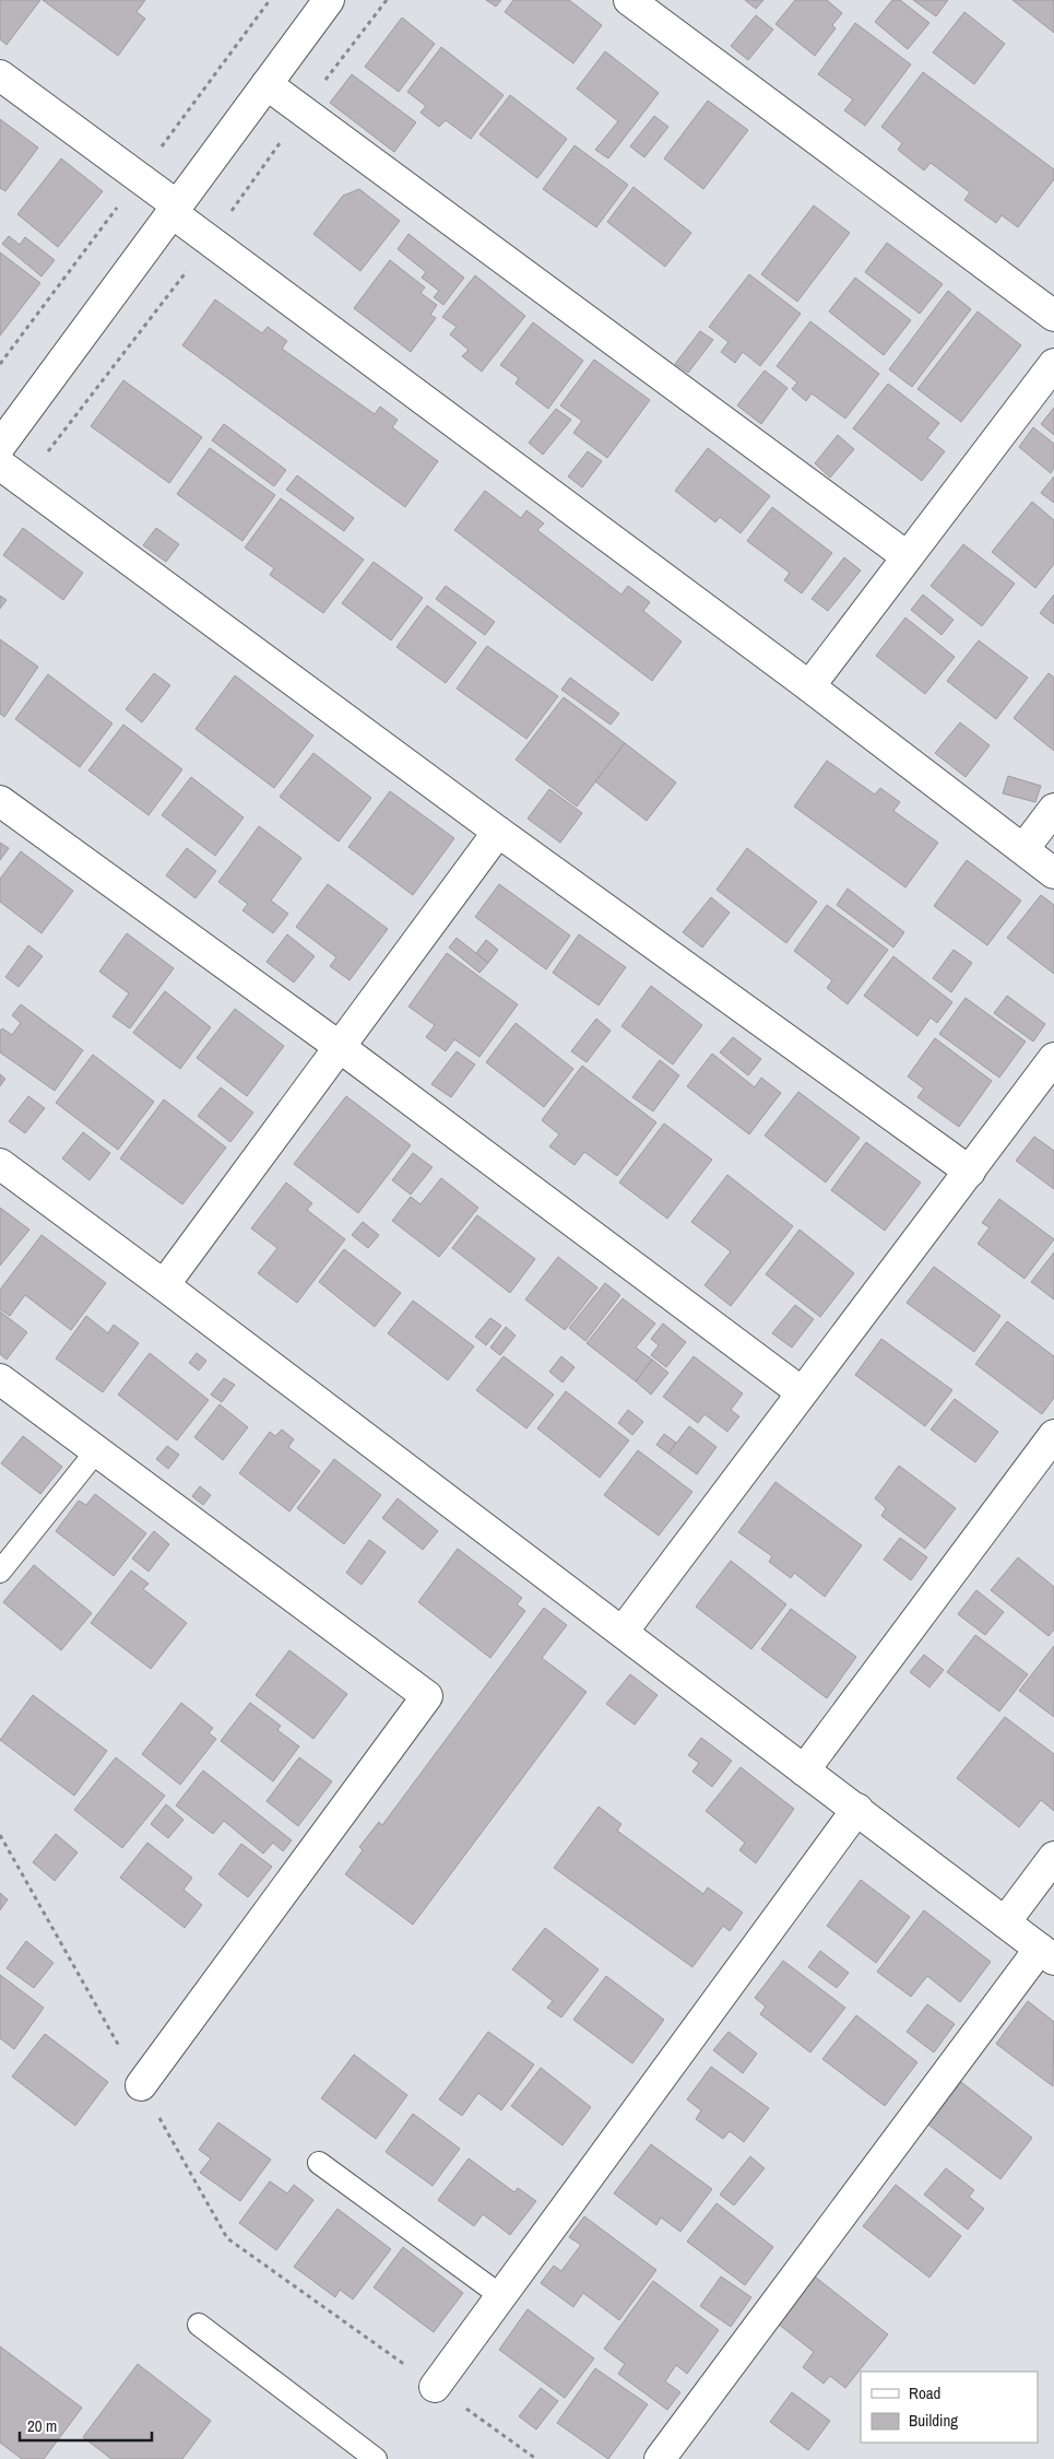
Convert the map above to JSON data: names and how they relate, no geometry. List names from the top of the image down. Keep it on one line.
{"legend":["Road","Building"],"scale_bar":"20 m"}
